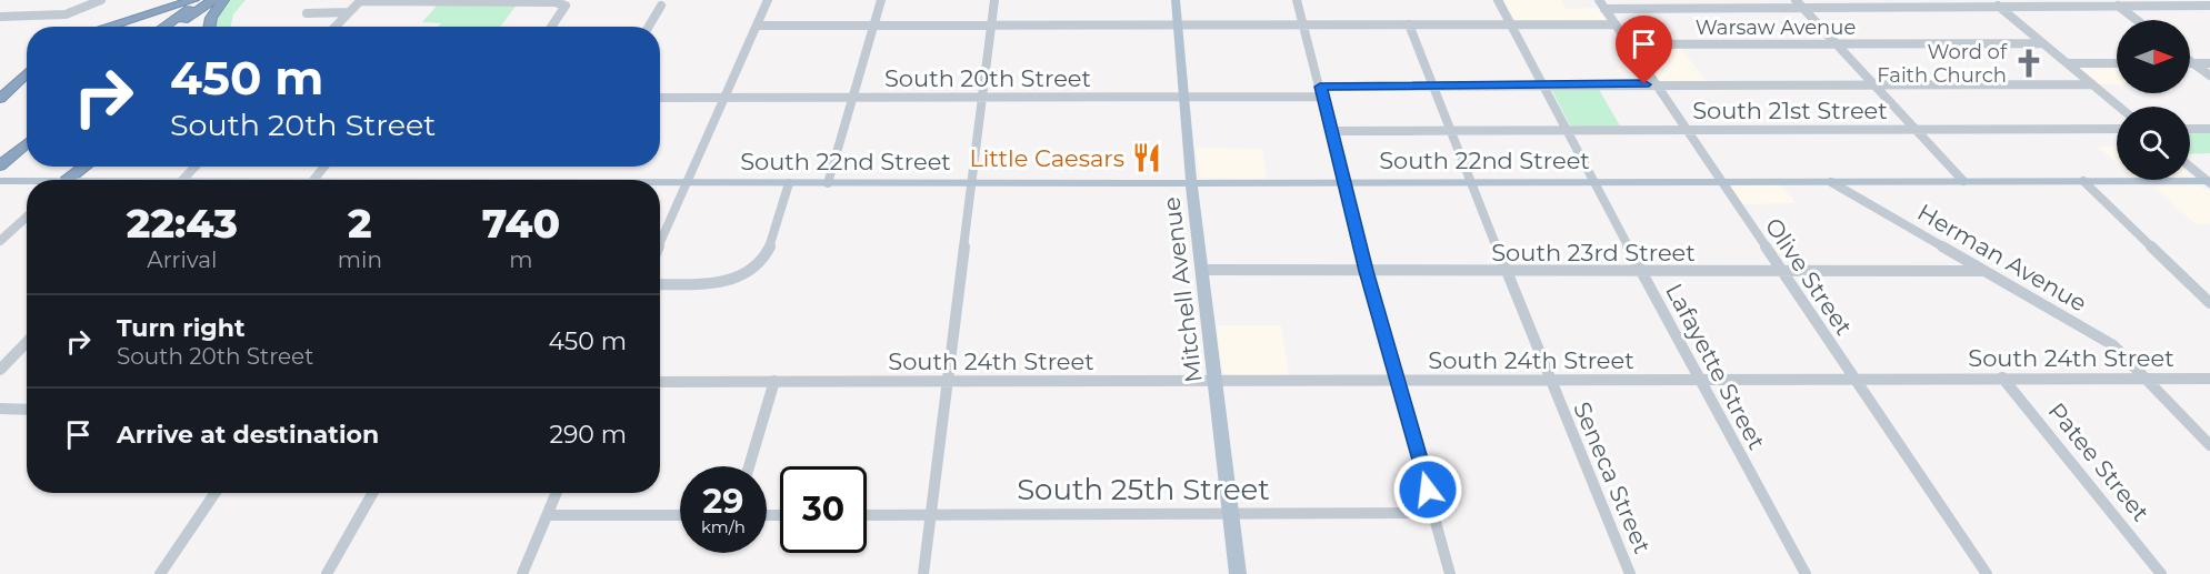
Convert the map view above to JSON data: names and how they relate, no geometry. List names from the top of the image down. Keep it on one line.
{"streets":{"main road":["South 22nd Street","Mitchell Avenue"],"street":["Warsaw Avenue","South 20th Street","South 21st Street","South 23rd Street","Herman Avenue","Olive Street","South 24th Street","Lafayette Street","Patee Street","Seneca Street","South 25th Street"]},"crossings":[["Warsaw Avenue","Olive Street"],["South 20th Street","Olive Street"],["South 20th Street","Mitchell Avenue"],["South 20th Street","Lafayette Street"],["South 20th Street","Seneca Street"],["South 21st Street","Olive Street"],["South 21st Street","Lafayette Street"],["South 21st Street","Seneca Street"],["South 22nd Street","Herman Avenue"],["South 22nd Street","Olive Street"],["South 22nd Street","Mitchell Avenue"],["South 22nd Street","Lafayette Street"],["South 22nd Street","Seneca Street"],["South 23rd Street","Herman Avenue"],["South 23rd Street","Olive Street"],["South 23rd Street","Mitchell Avenue"],["South 23rd Street","Lafayette Street"],["South 23rd Street","Seneca Street"],["Herman Avenue","South 24th Street"],["Olive Street","South 24th Street"],["Mitchell Avenue","South 24th Street"],["Mitchell Avenue","South 25th Street"],["South 24th Street","Lafayette Street"],["South 24th Street","Patee Street"],["South 24th Street","Seneca Street"]],"places":{"church":["Word of Faith Church"],"restaurant":["Little Caesars"]},"north":"right","page":{"turn":["450 m","South 20th Street"],"eta":["22:43","Arrival","2","min","740","m"],"list":[{"name":"Turn right","note":"South 20th Street","value":"450 m"},{"name":"Arrive at destination","value":"290 m"}],"speed":"29 km/h","limit":"30"}}
